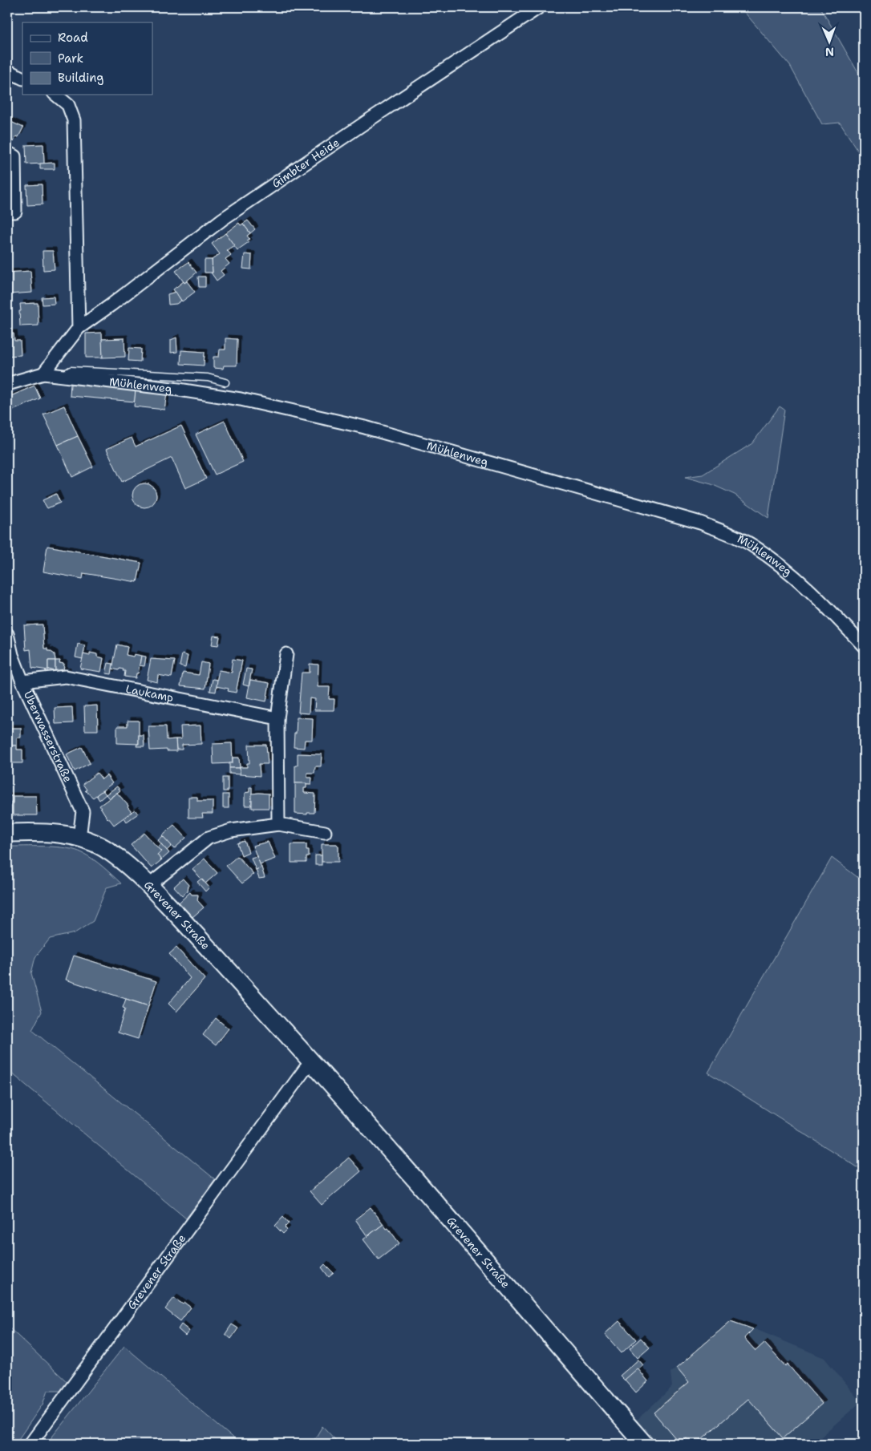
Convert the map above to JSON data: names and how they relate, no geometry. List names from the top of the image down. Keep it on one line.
{"streets":{"street":["Gimbter Heide","Mühlenweg","Laukamp","Überwasserstraße","Grevener Straße"]},"crossings":[["Gimbter Heide","Mühlenweg"],["Laukamp","Überwasserstraße"],["Überwasserstraße","Grevener Straße"]],"legend":["Road","Park","Building"],"north":"bottom"}
